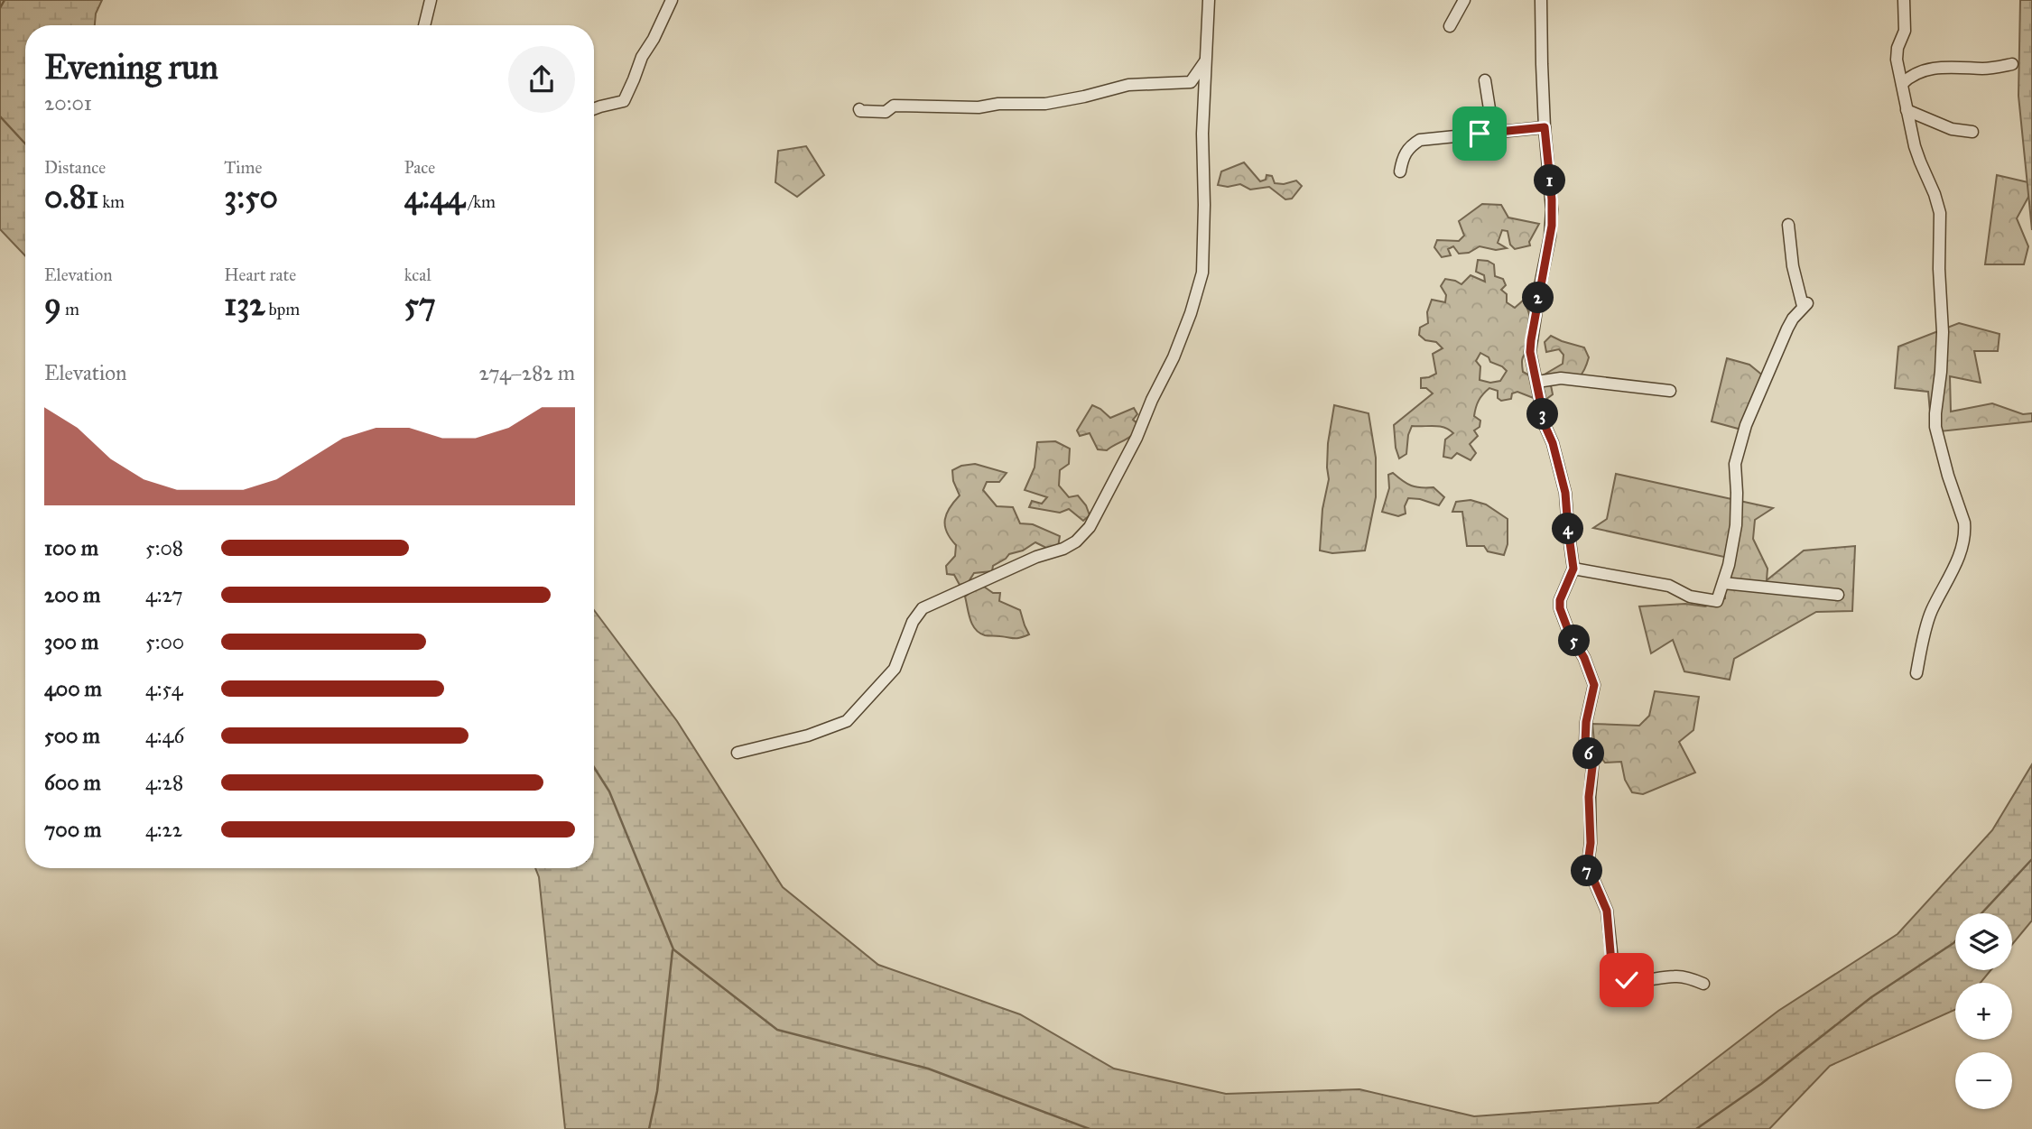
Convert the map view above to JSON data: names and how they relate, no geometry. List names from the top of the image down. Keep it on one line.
{"page":{"heading":["Evening run","20:01"],"stats":[["Distance","0.81 km"],["Time","3:50"],["Pace","4:44 /km"],["Elevation","9 m"],["Heart rate","132 bpm"],["kcal","57"]],"pins":["1","2","3","4","5","6","7"],"chart":["Elevation","274–282 m"],"list":[{"name":"100 m","note":"5:08"},{"name":"200 m","note":"4:27"},{"name":"300 m","note":"5:00"},{"name":"400 m","note":"4:54"},{"name":"500 m","note":"4:46"},{"name":"600 m","note":"4:28"},{"name":"700 m","note":"4:22"}],"map_buttons":["+","−"]}}
